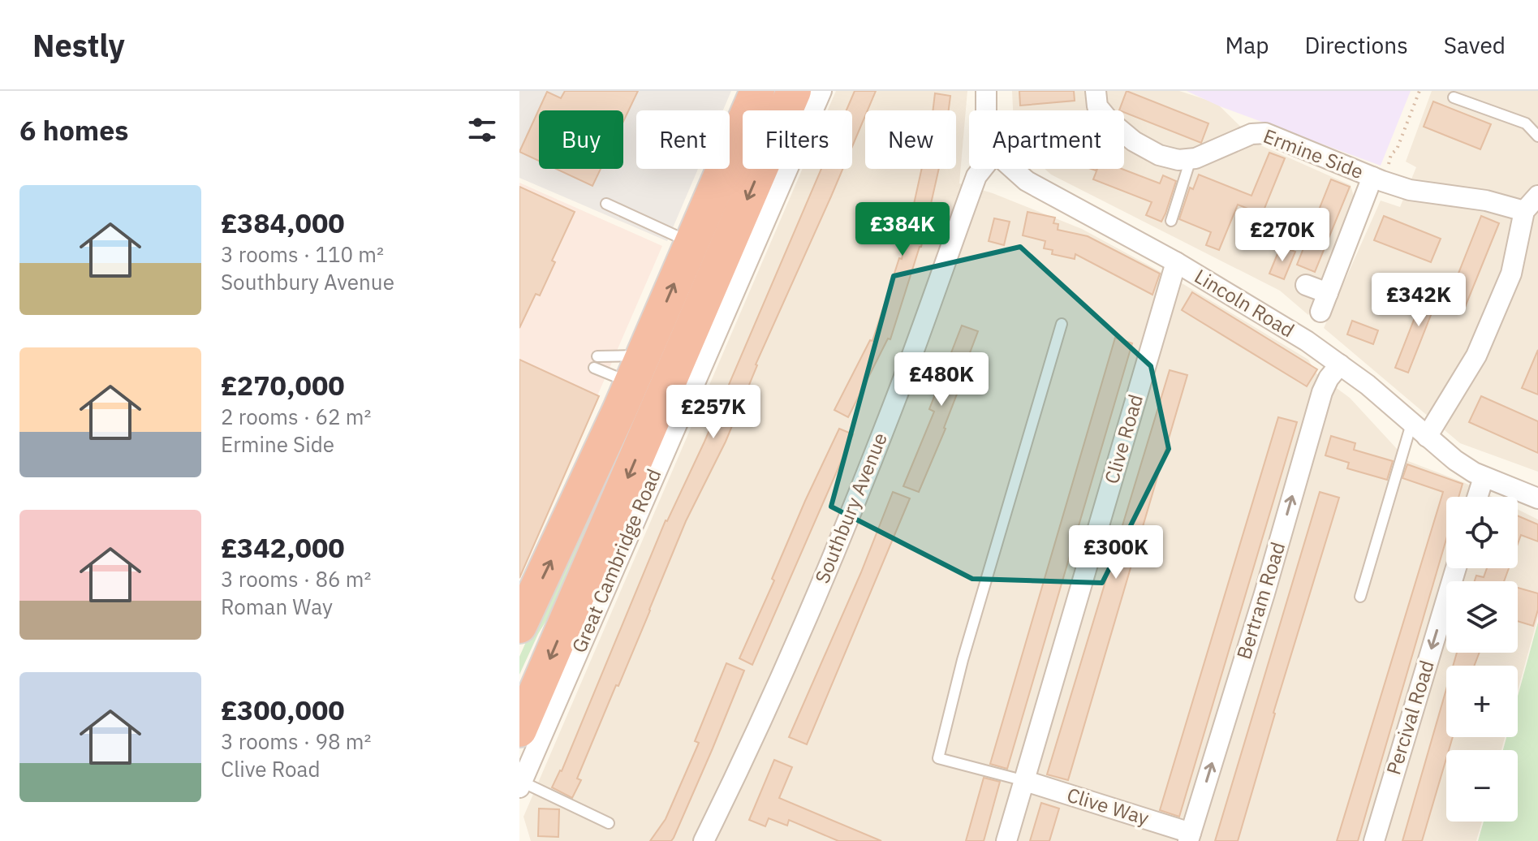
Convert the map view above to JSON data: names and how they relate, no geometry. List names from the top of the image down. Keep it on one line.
{"streets":{"highway":["Great Cambridge Road"],"street":["Ermine Side","Lincoln Road","Clive Road","Southbury Avenue","Bertram Road","Percival Road","Clive Way"]},"crossings":[["Lincoln Road","Clive Road"],["Lincoln Road","Bertram Road"],["Clive Road","Clive Way"],["Bertram Road","Clive Way"]],"one_way":["Bertram Road","Percival Road"],"page":{"header":"Nestly","nav":["Map","Directions","Saved"],"heading":"6 homes","chip":["Buy","Rent","Filters","New","Apartment"],"list":[{"name":"£384,000","note":"3 rooms · 110 m² · Southbury Avenue"},{"name":"£270,000","note":"2 rooms · 62 m² · Ermine Side"},{"name":"£342,000","note":"3 rooms · 86 m² · Roman Way"},{"name":"£300,000","note":"3 rooms · 98 m² · Clive Road"}],"price":["£384K","£270K","£342K","£480K","£257K","£300K"],"map_buttons":["+","−"]}}
